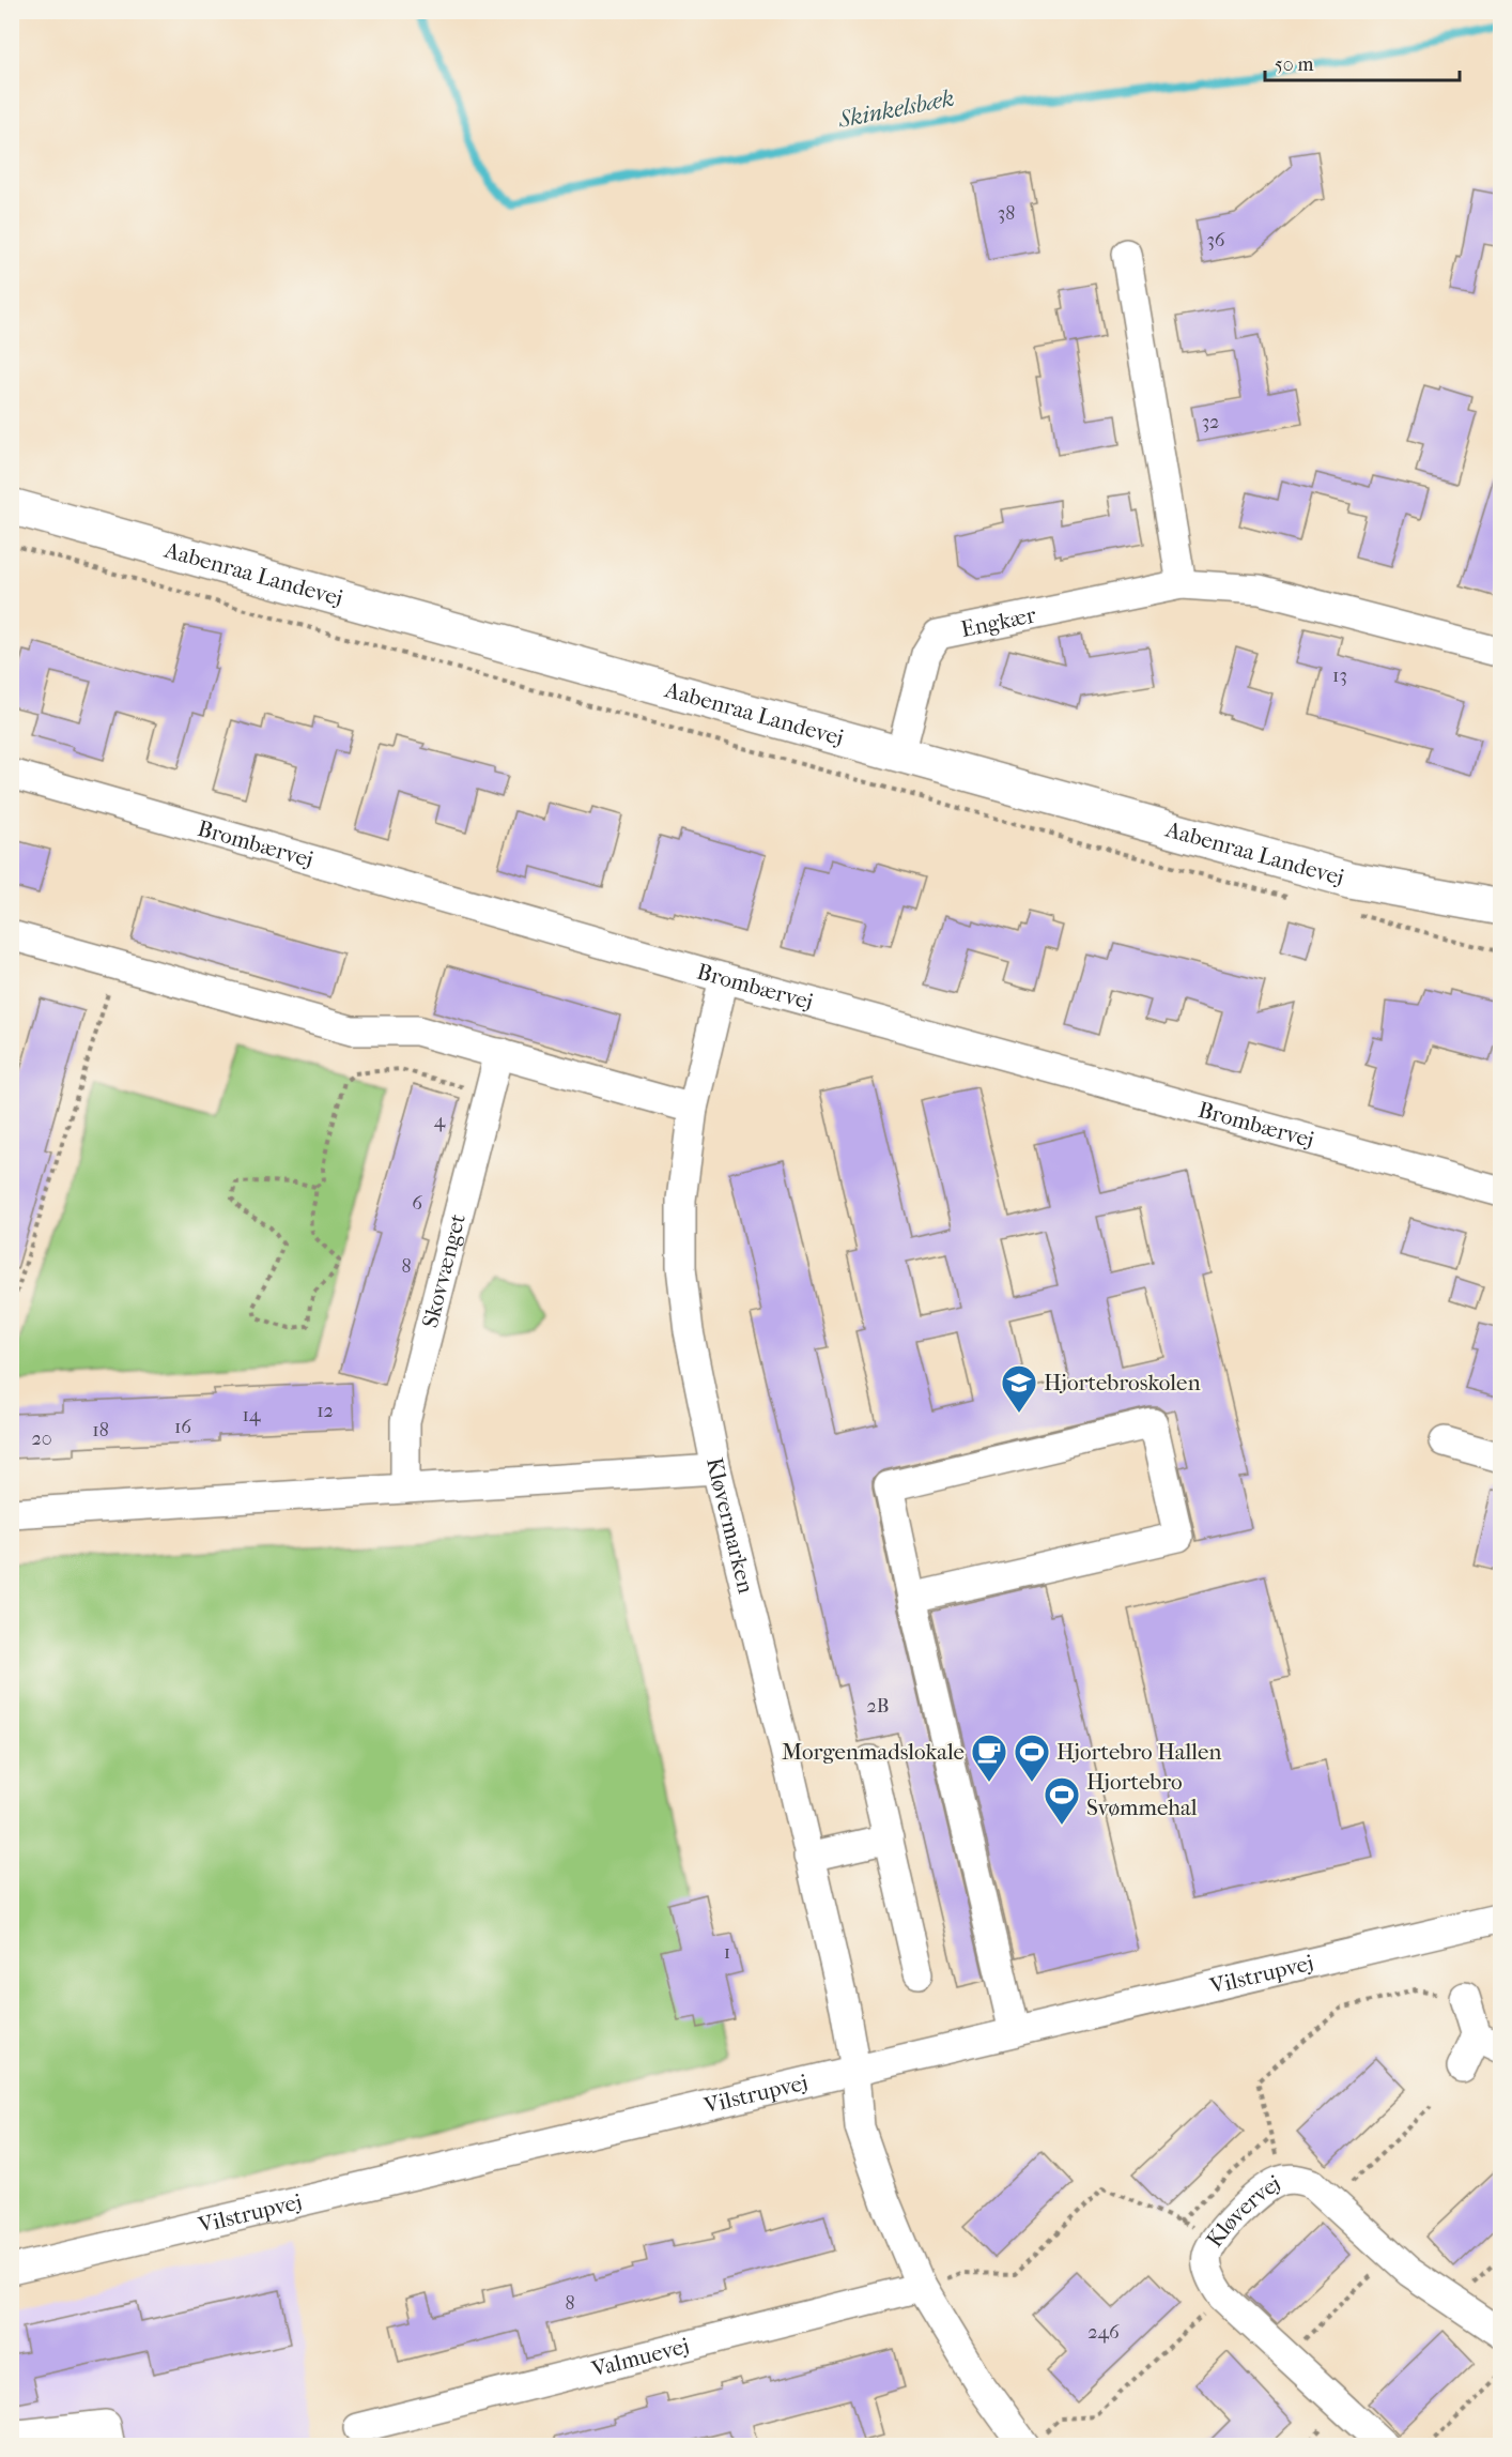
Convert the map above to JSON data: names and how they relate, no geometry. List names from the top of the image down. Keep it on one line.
{"streets":{"main road":["Aabenraa Landevej"],"street":["Engkær","Brombærvej","Skovvænget","Kløvermarken","Vilstrupvej","Kløvervej","Valmuevej"]},"crossings":[["Aabenraa Landevej","Engkær"],["Brombærvej","Kløvermarken"],["Kløvermarken","Vilstrupvej"]],"water":["Skinkelsbæk"],"places":{"school or university":["Hjortebroskolen"],"cafe":["Morgenmadslokale"],"sports":["Hjortebro Hallen","Hjortebro Svømmehal"]},"house_numbers":["38","36","32","13","4","6","8","12","14","16","18","20","2B","1","8","246"],"scale_bar":"50 m"}
